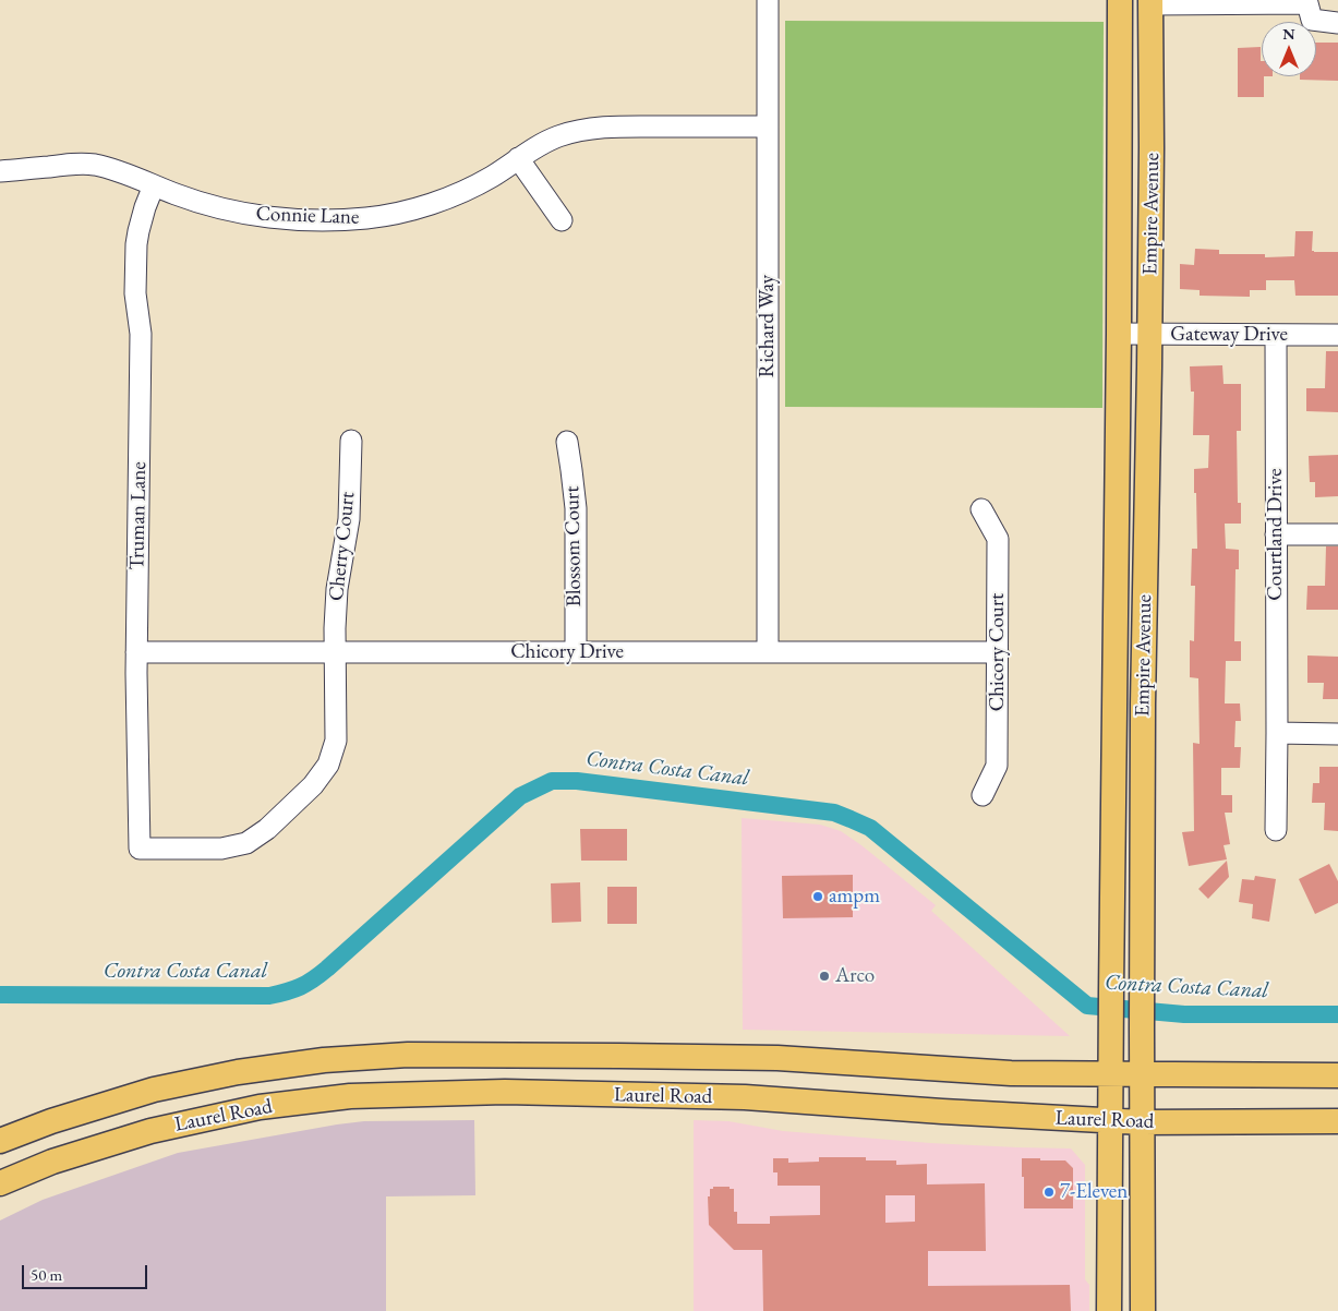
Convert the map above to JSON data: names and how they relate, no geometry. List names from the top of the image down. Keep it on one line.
{"streets":{"main road":["Empire Avenue","Laurel Road"],"street":["Connie Lane","Richard Way","Gateway Drive","Truman Lane","Courtland Drive","Cherry Court","Blossom Court","Chicory Drive","Chicory Court"]},"crossings":[["Empire Avenue","Gateway Drive"],["Empire Avenue","Laurel Road"],["Connie Lane","Richard Way"],["Connie Lane","Truman Lane"],["Richard Way","Chicory Drive"],["Gateway Drive","Courtland Drive"],["Truman Lane","Cherry Court"],["Truman Lane","Chicory Drive"],["Cherry Court","Chicory Drive"],["Blossom Court","Chicory Drive"],["Chicory Drive","Chicory Court"]],"water":["Contra Costa Canal"],"places":["ampm","Arco","7-Eleven"],"scale_bar":"50 m","north":"top"}
